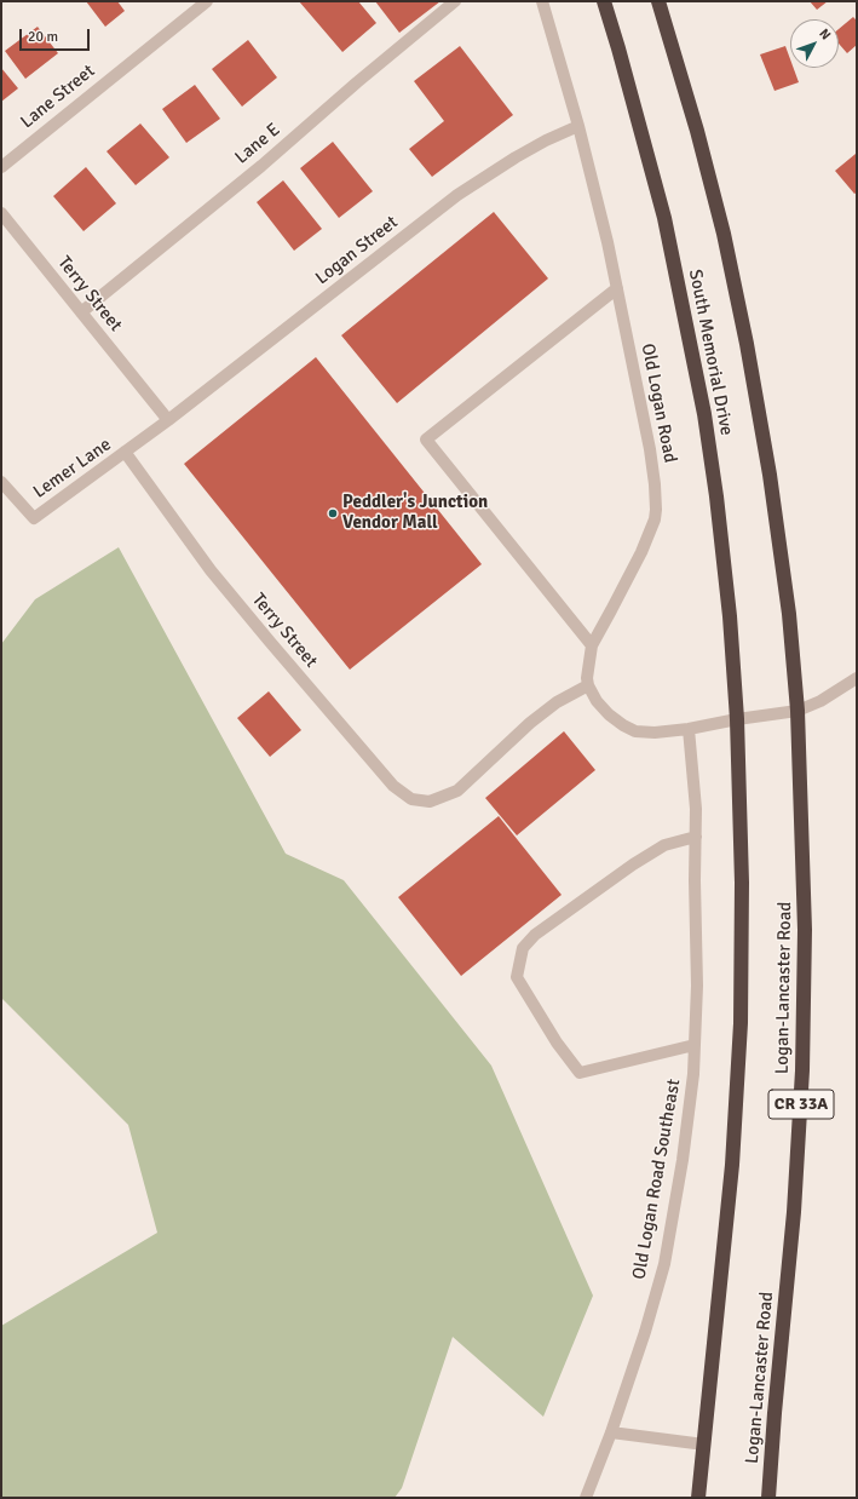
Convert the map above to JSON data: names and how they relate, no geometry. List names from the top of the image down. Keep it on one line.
{"streets":{"highway":["South Memorial Drive","Logan-Lancaster Road","CR 33A"],"street":["Lane Street","Lane E","Logan Street","Terry Street","Old Logan Road","Lemer Lane","Old Logan Road Southeast"]},"crossings":[["Lane E","Terry Street"],["Logan Street","Terry Street"],["Logan Street","Old Logan Road"],["Logan Street","Lemer Lane"],["Terry Street","Old Logan Road"],["Terry Street","Lemer Lane"],["South Memorial Drive","Logan-Lancaster Road"]],"places":["Peddler's Junction Vendor Mall"],"scale_bar":"20 m","north":"top right"}
